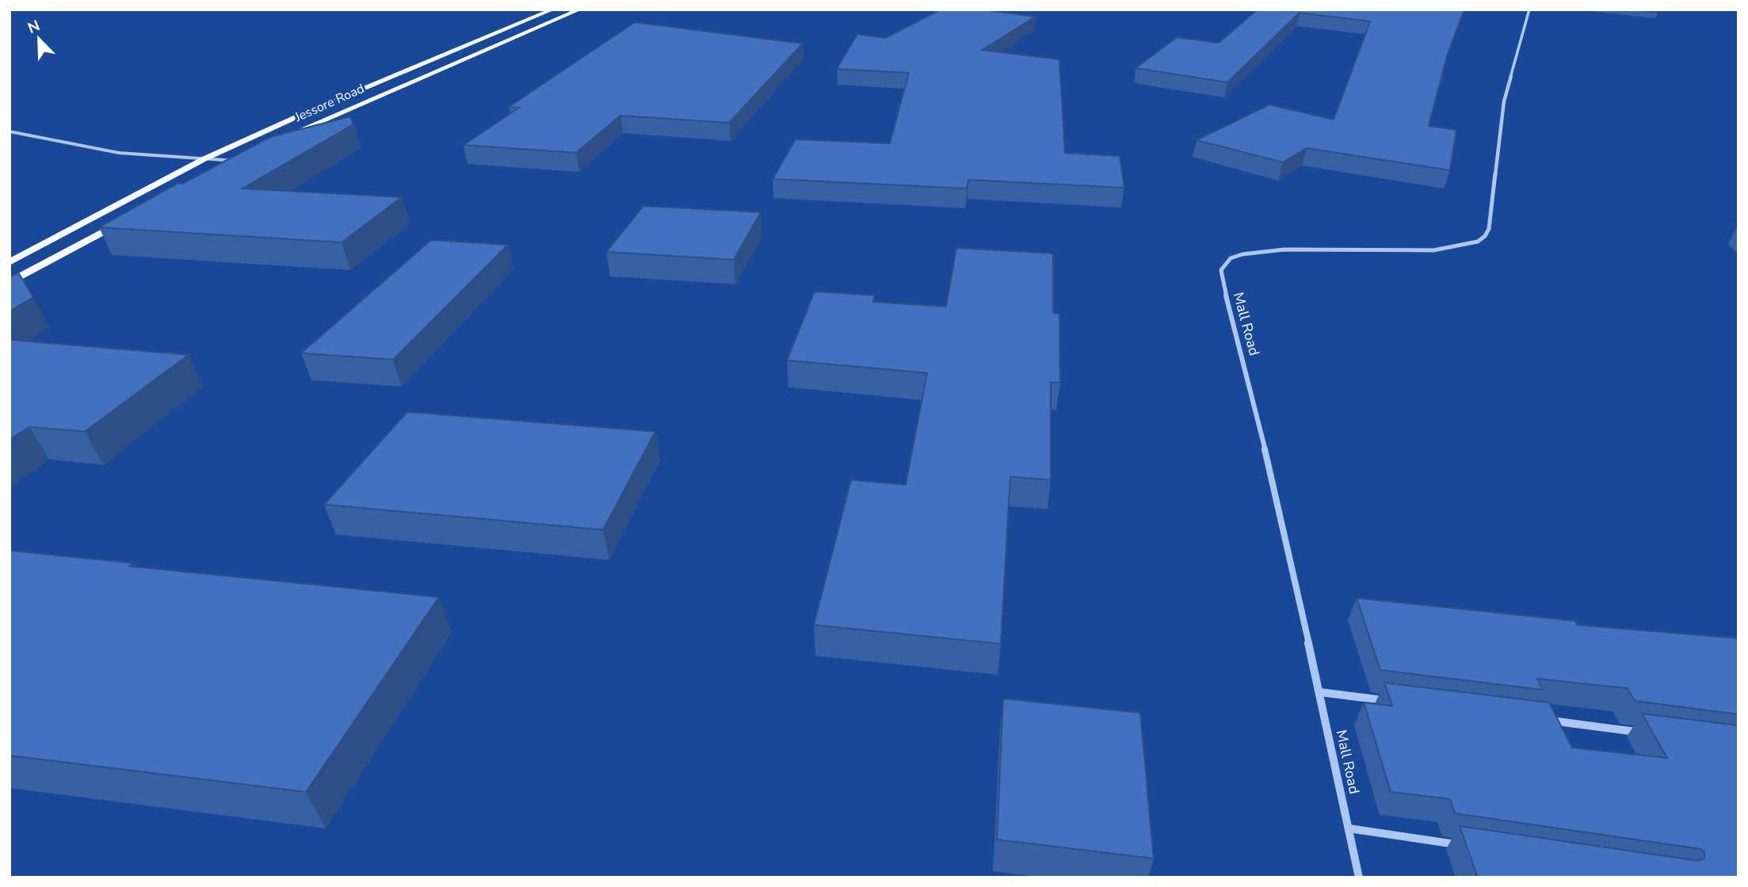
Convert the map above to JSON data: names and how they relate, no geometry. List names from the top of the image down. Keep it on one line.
{"streets":{"main road":["Jessore Road"],"street":["Mall Road"]},"north":"top left"}
